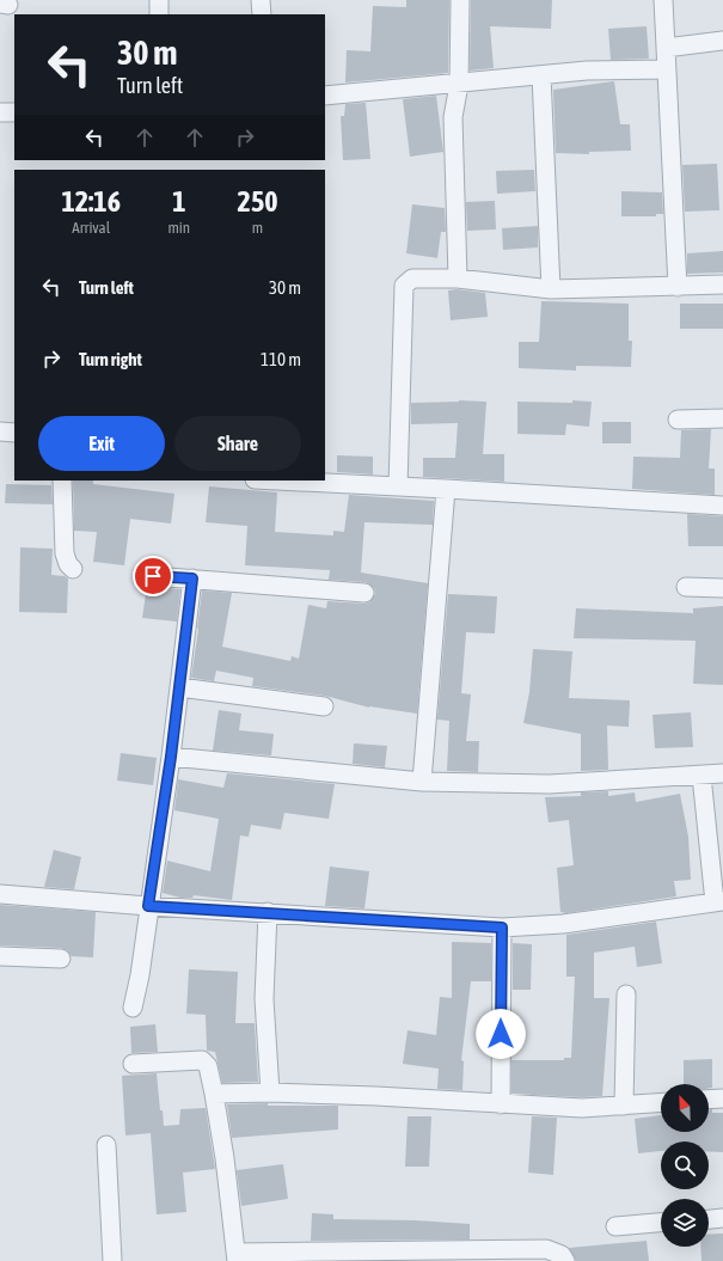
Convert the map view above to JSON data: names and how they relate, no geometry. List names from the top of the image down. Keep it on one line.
{"north":"top left","page":{"turn":["30 m","Turn left"],"eta":["12:16","Arrival","1","min","250","m"],"list":[{"name":"Turn left","value":"30 m"},{"name":"Turn right","value":"110 m"}],"buttons":["Exit","Share"]}}
